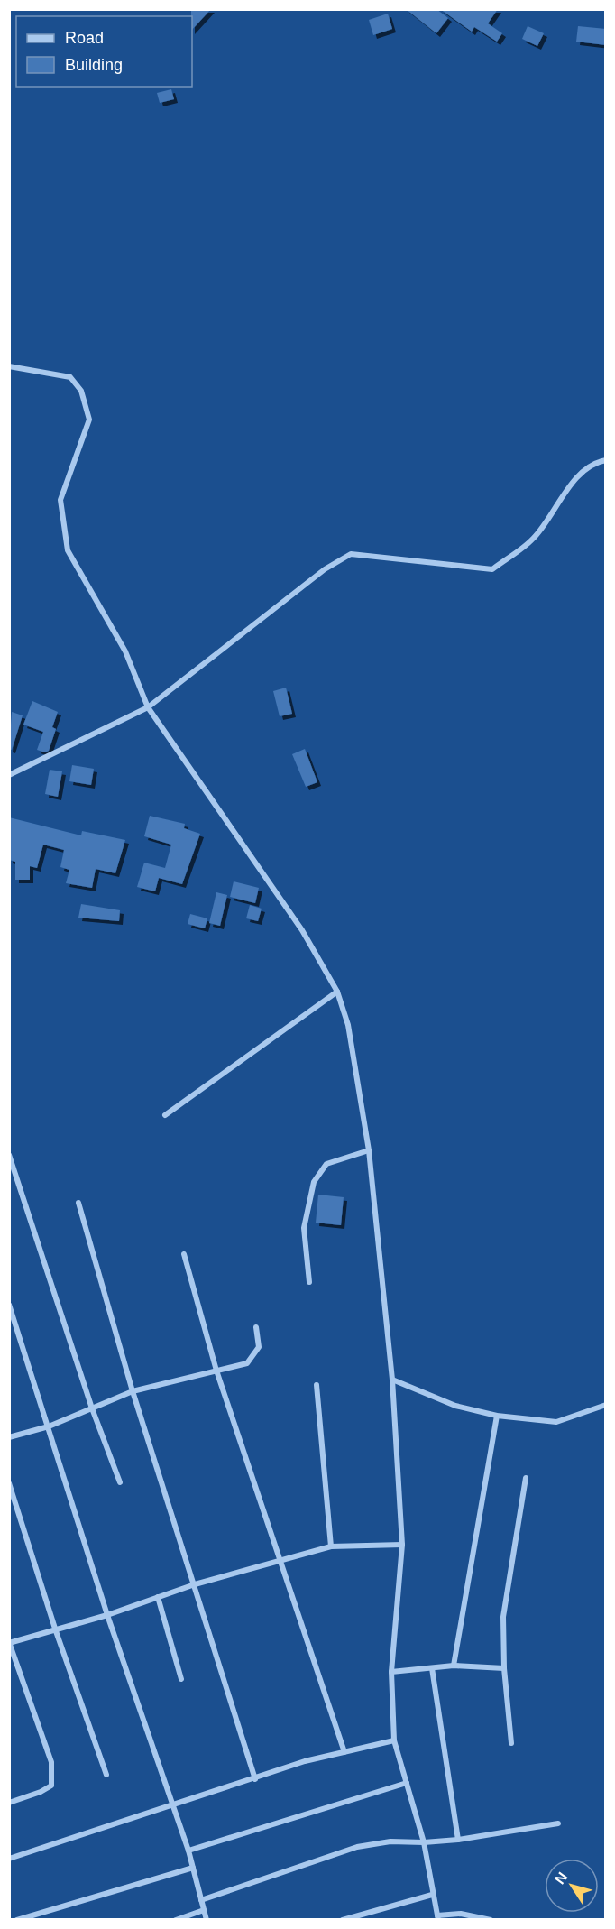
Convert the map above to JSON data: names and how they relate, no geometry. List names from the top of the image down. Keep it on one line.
{"legend":["Road","Building"],"north":"top left"}
